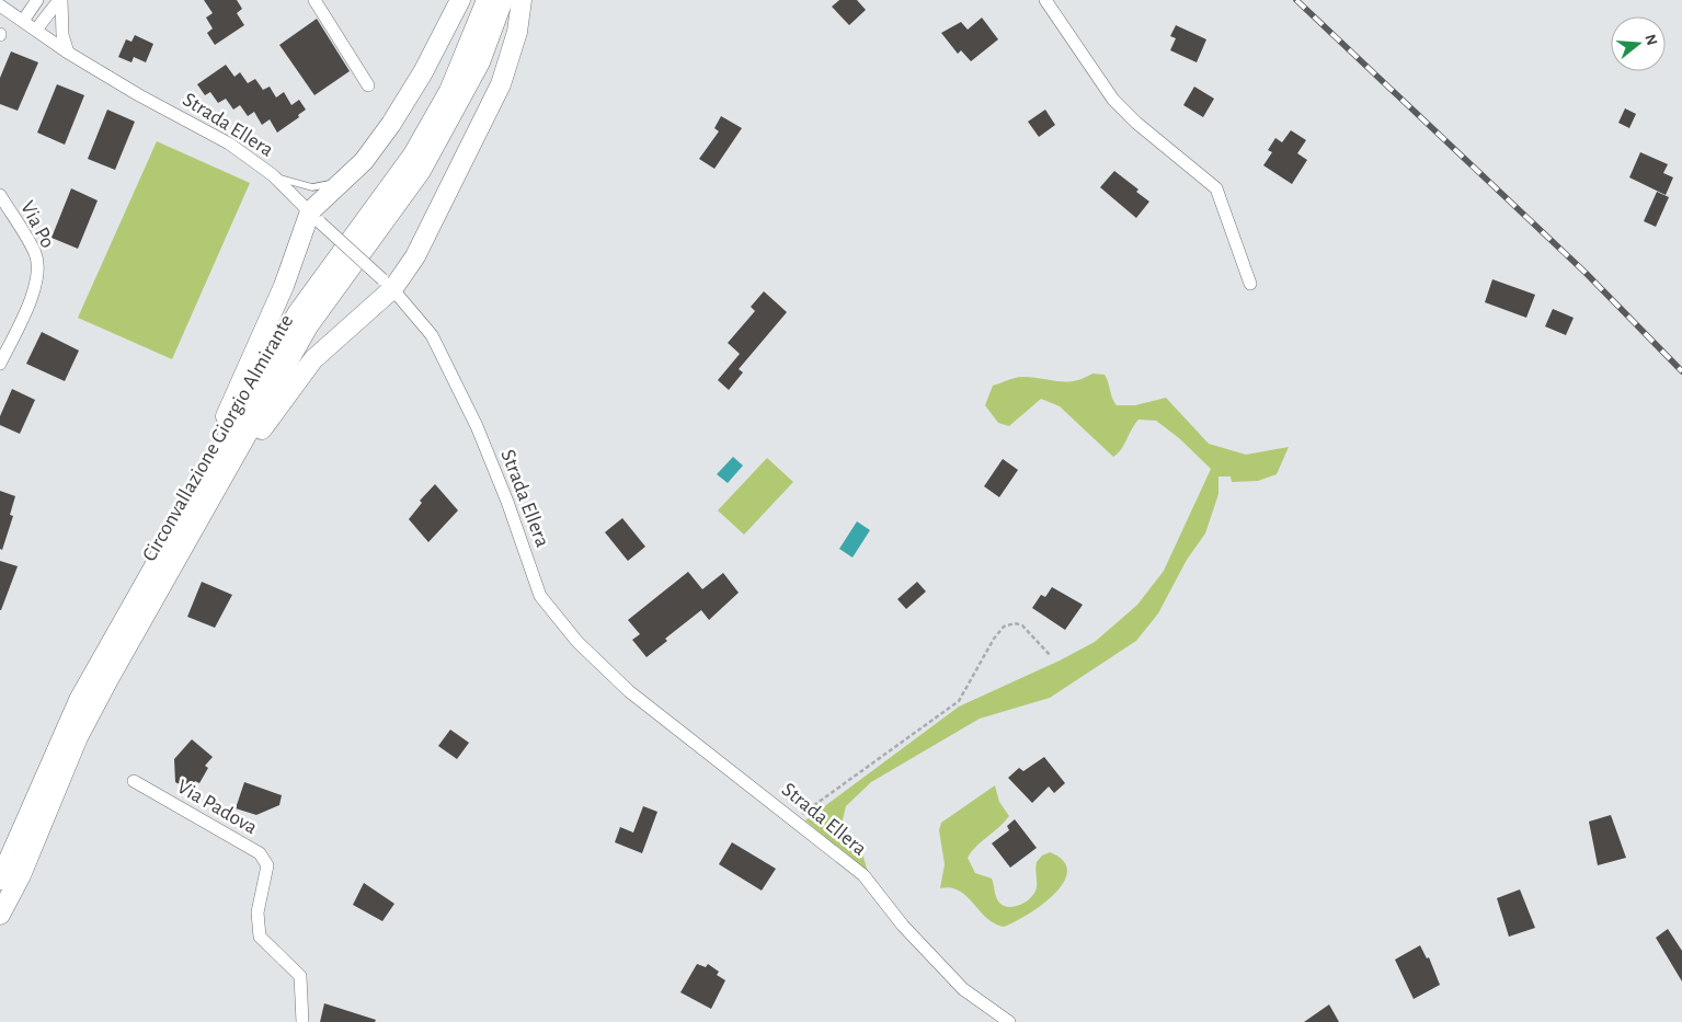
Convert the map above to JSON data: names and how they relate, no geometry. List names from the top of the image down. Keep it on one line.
{"streets":{"highway":["Circonvallazione Giorgio Almirante"],"street":["Strada Ellera","Via Po","Via Padova"]},"north":"right"}
